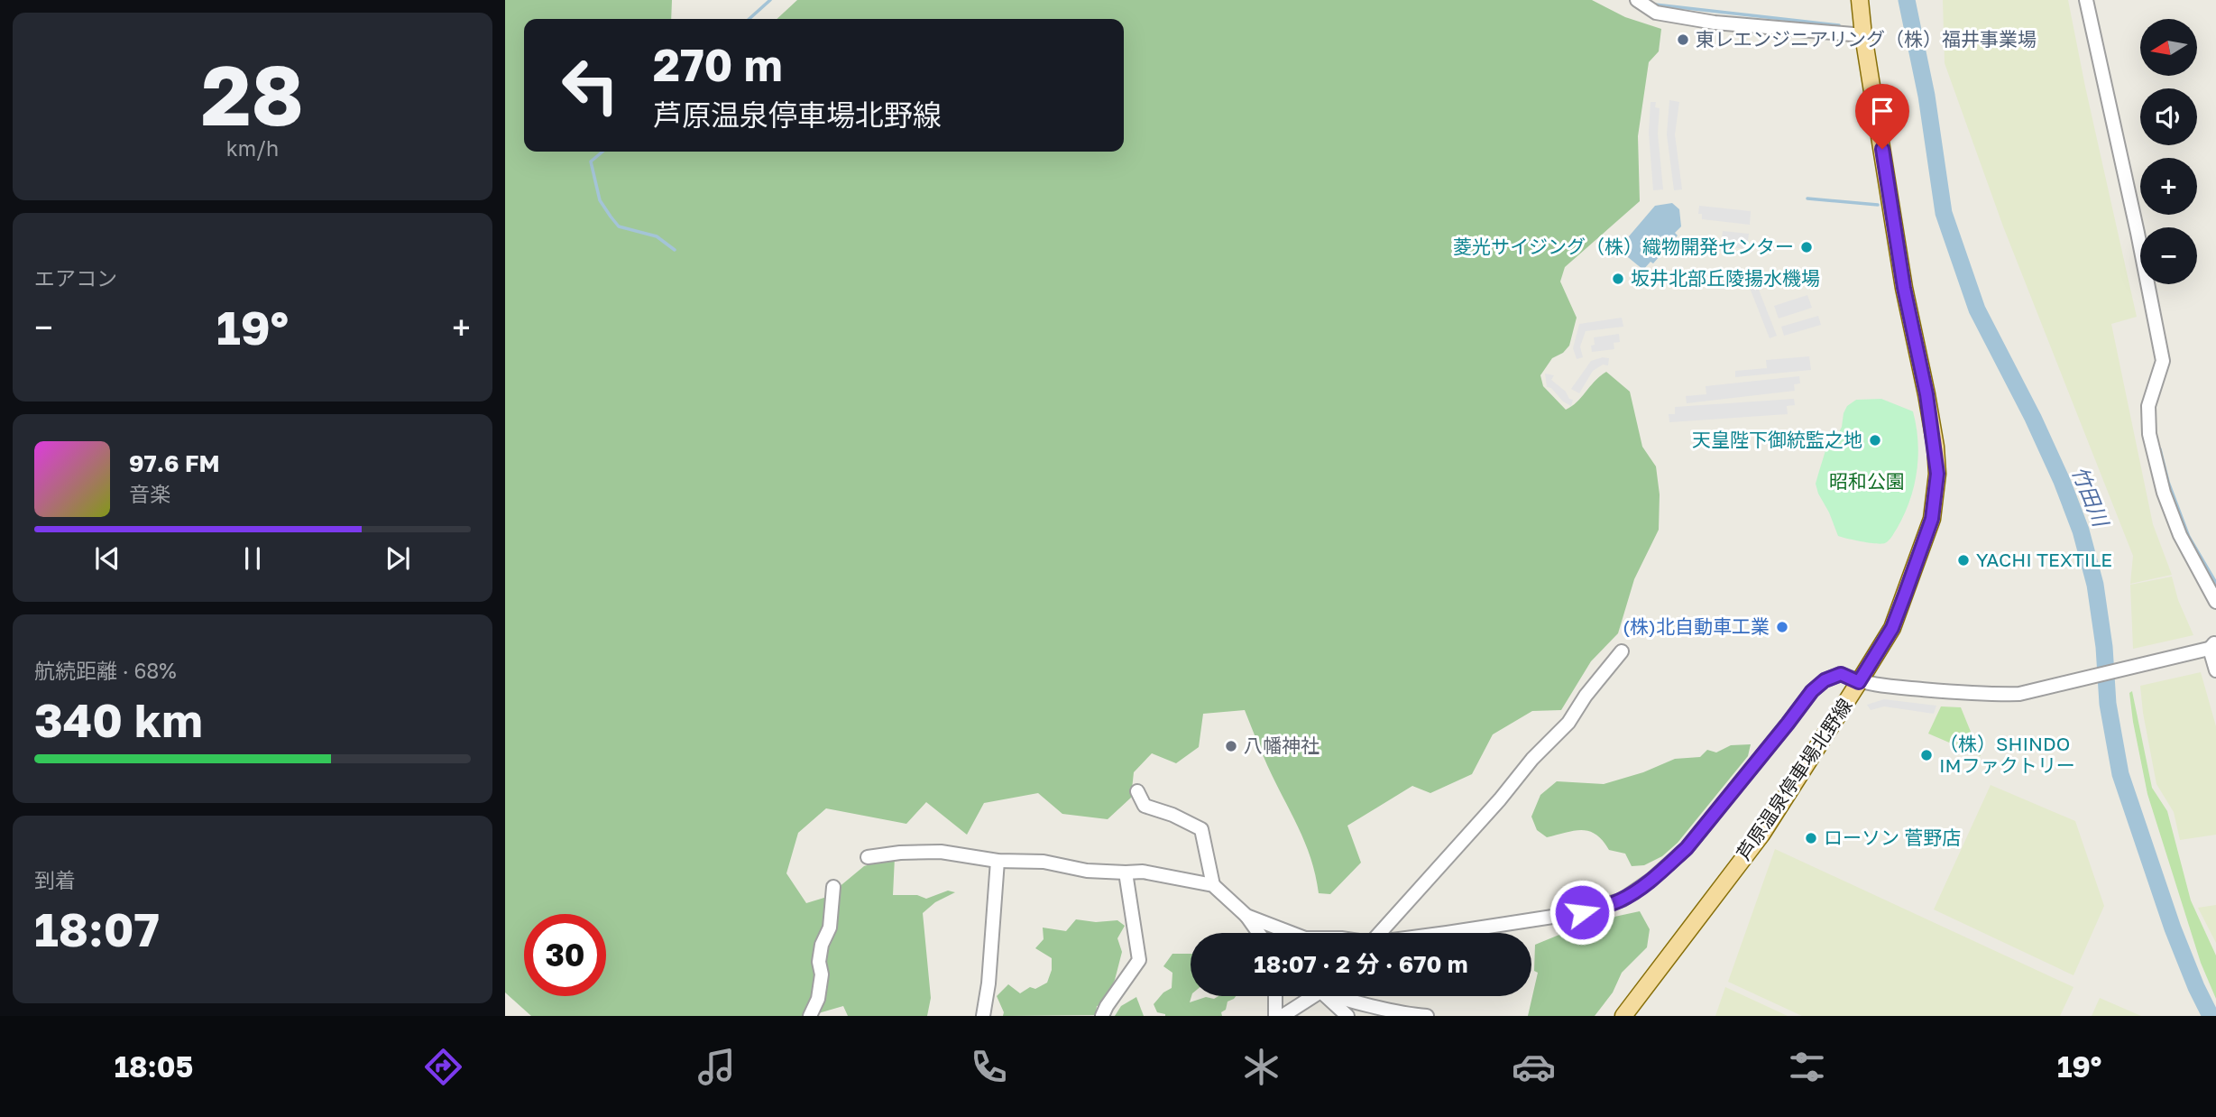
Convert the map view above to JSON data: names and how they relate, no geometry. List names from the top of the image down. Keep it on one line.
{"streets":{"main road":["芦原温泉停車場北野線"]},"water":["竹田川"],"parks":["昭和公園"],"places":["東レエンジニアリング（株）福井事業場","菱光サイジング（株）織物開発センター","坂井北部丘陵揚水機場","天皇陛下御統監之地","YACHI TEXTILE","(株)北自動車工業","八幡神社","（株）SHINDO IMファクトリー","ローソン 菅野店"],"north":"left","page":{"tile":[["28","km/h"],"エアコン",["航続距離 · 68%","340 km"],["到着","18:07"]],"map_buttons":["+","−"],"turn":["270 m","芦原温泉停車場北野線"],"heat":["−","19°","+"],"song":["97.6 FM","音楽"],"limit":"30","trip":"18:07 · 2 分 · 670 m","tabs":["18:05","19°"]}}
